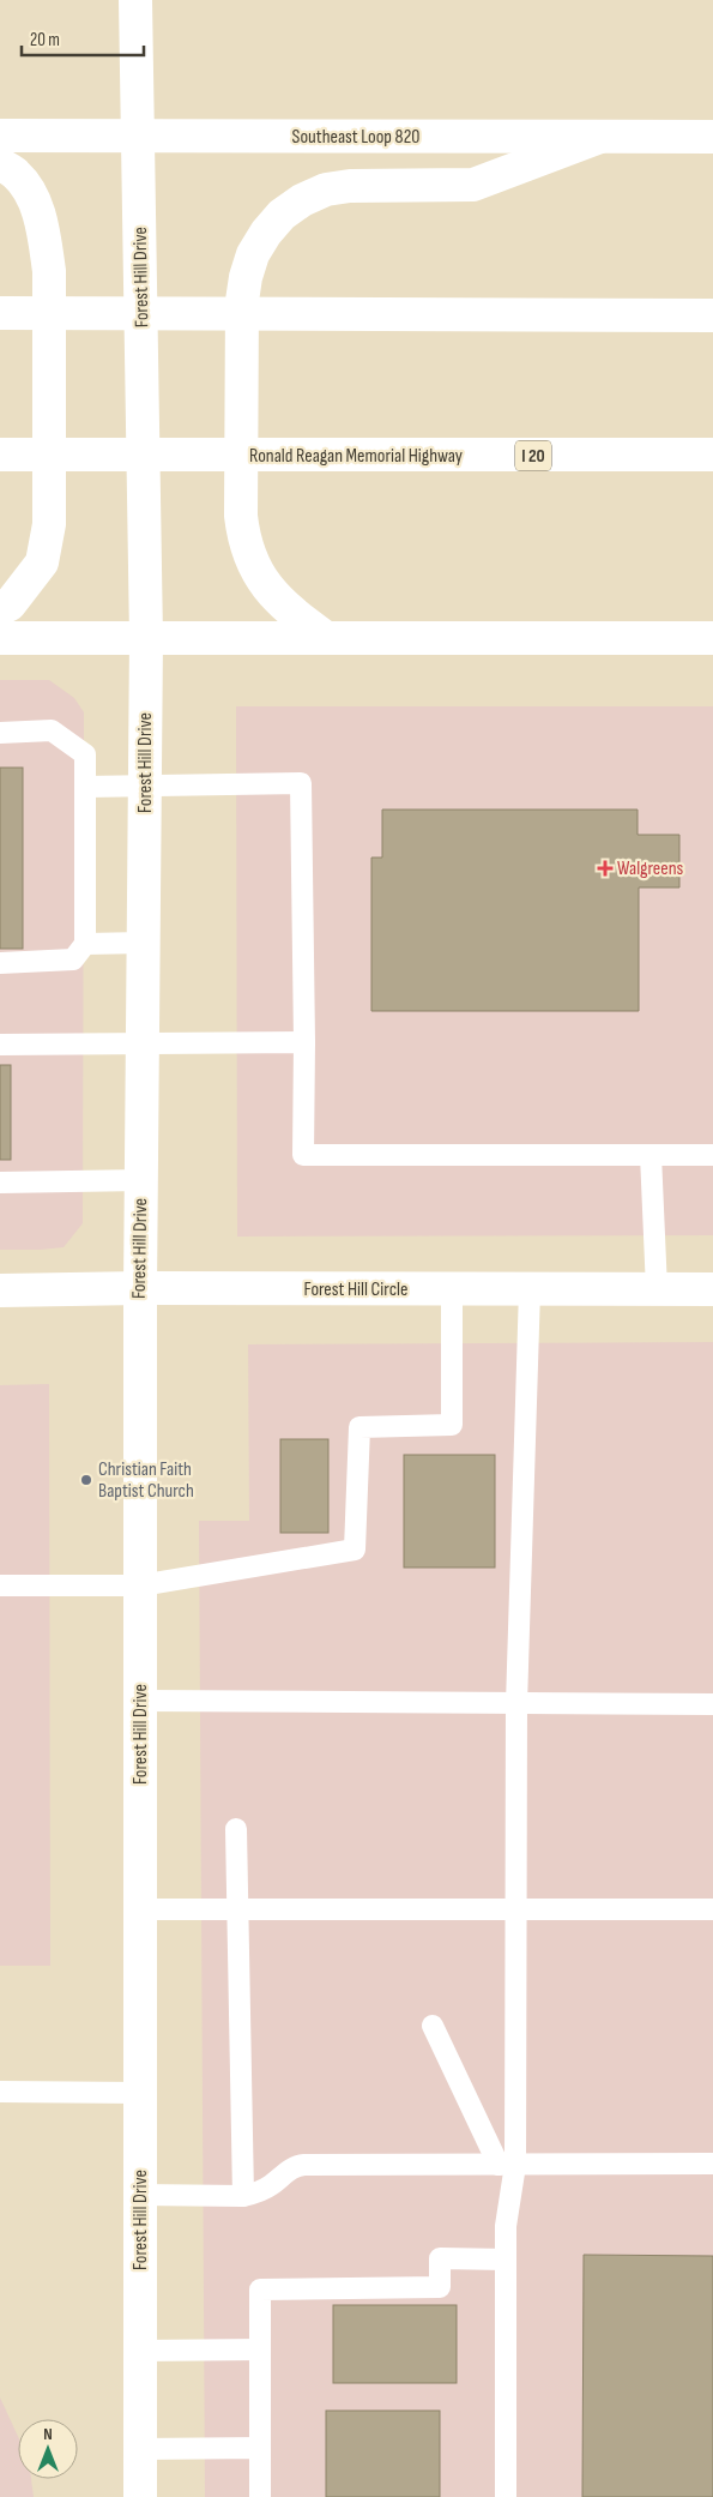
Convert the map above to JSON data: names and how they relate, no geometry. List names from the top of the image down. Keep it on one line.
{"streets":{"main road":["Southeast Loop 820","Forest Hill Drive","Ronald Reagan Memorial Highway","I 20","Forest Hill Circle"]},"crossings":[["Southeast Loop 820","Forest Hill Drive"],["Forest Hill Drive","Forest Hill Circle"]],"places":{"health":["Walgreens"],"other":["Christian Faith Baptist Church"]},"scale_bar":"20 m","north":"top"}
